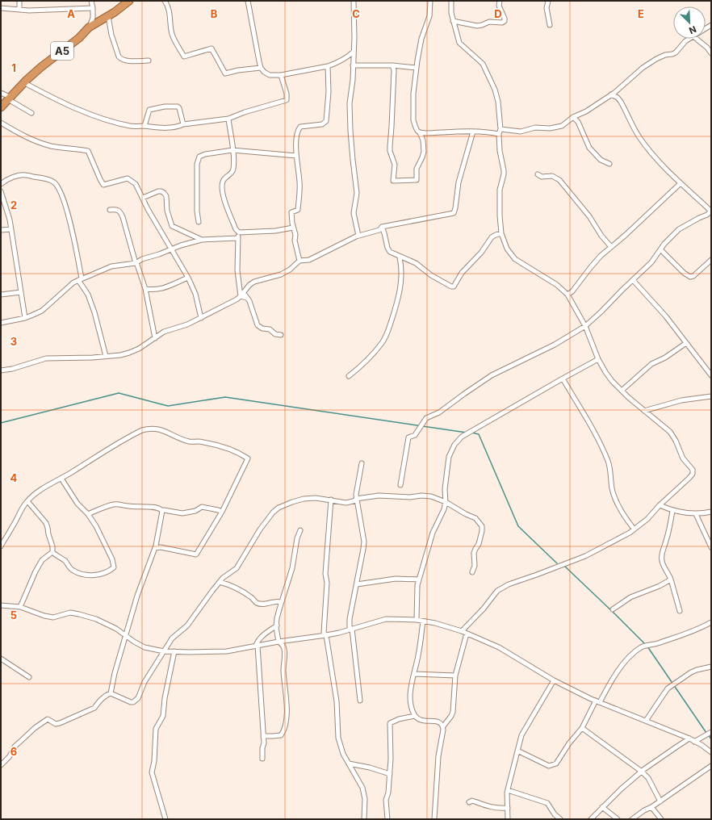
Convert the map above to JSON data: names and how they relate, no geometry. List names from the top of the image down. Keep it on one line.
{"streets":{"highway":["A5"]},"north":"bottom right","grid":{"columns":["A","B","C","D","E"],"rows":["1","2","3","4","5","6"]}}
